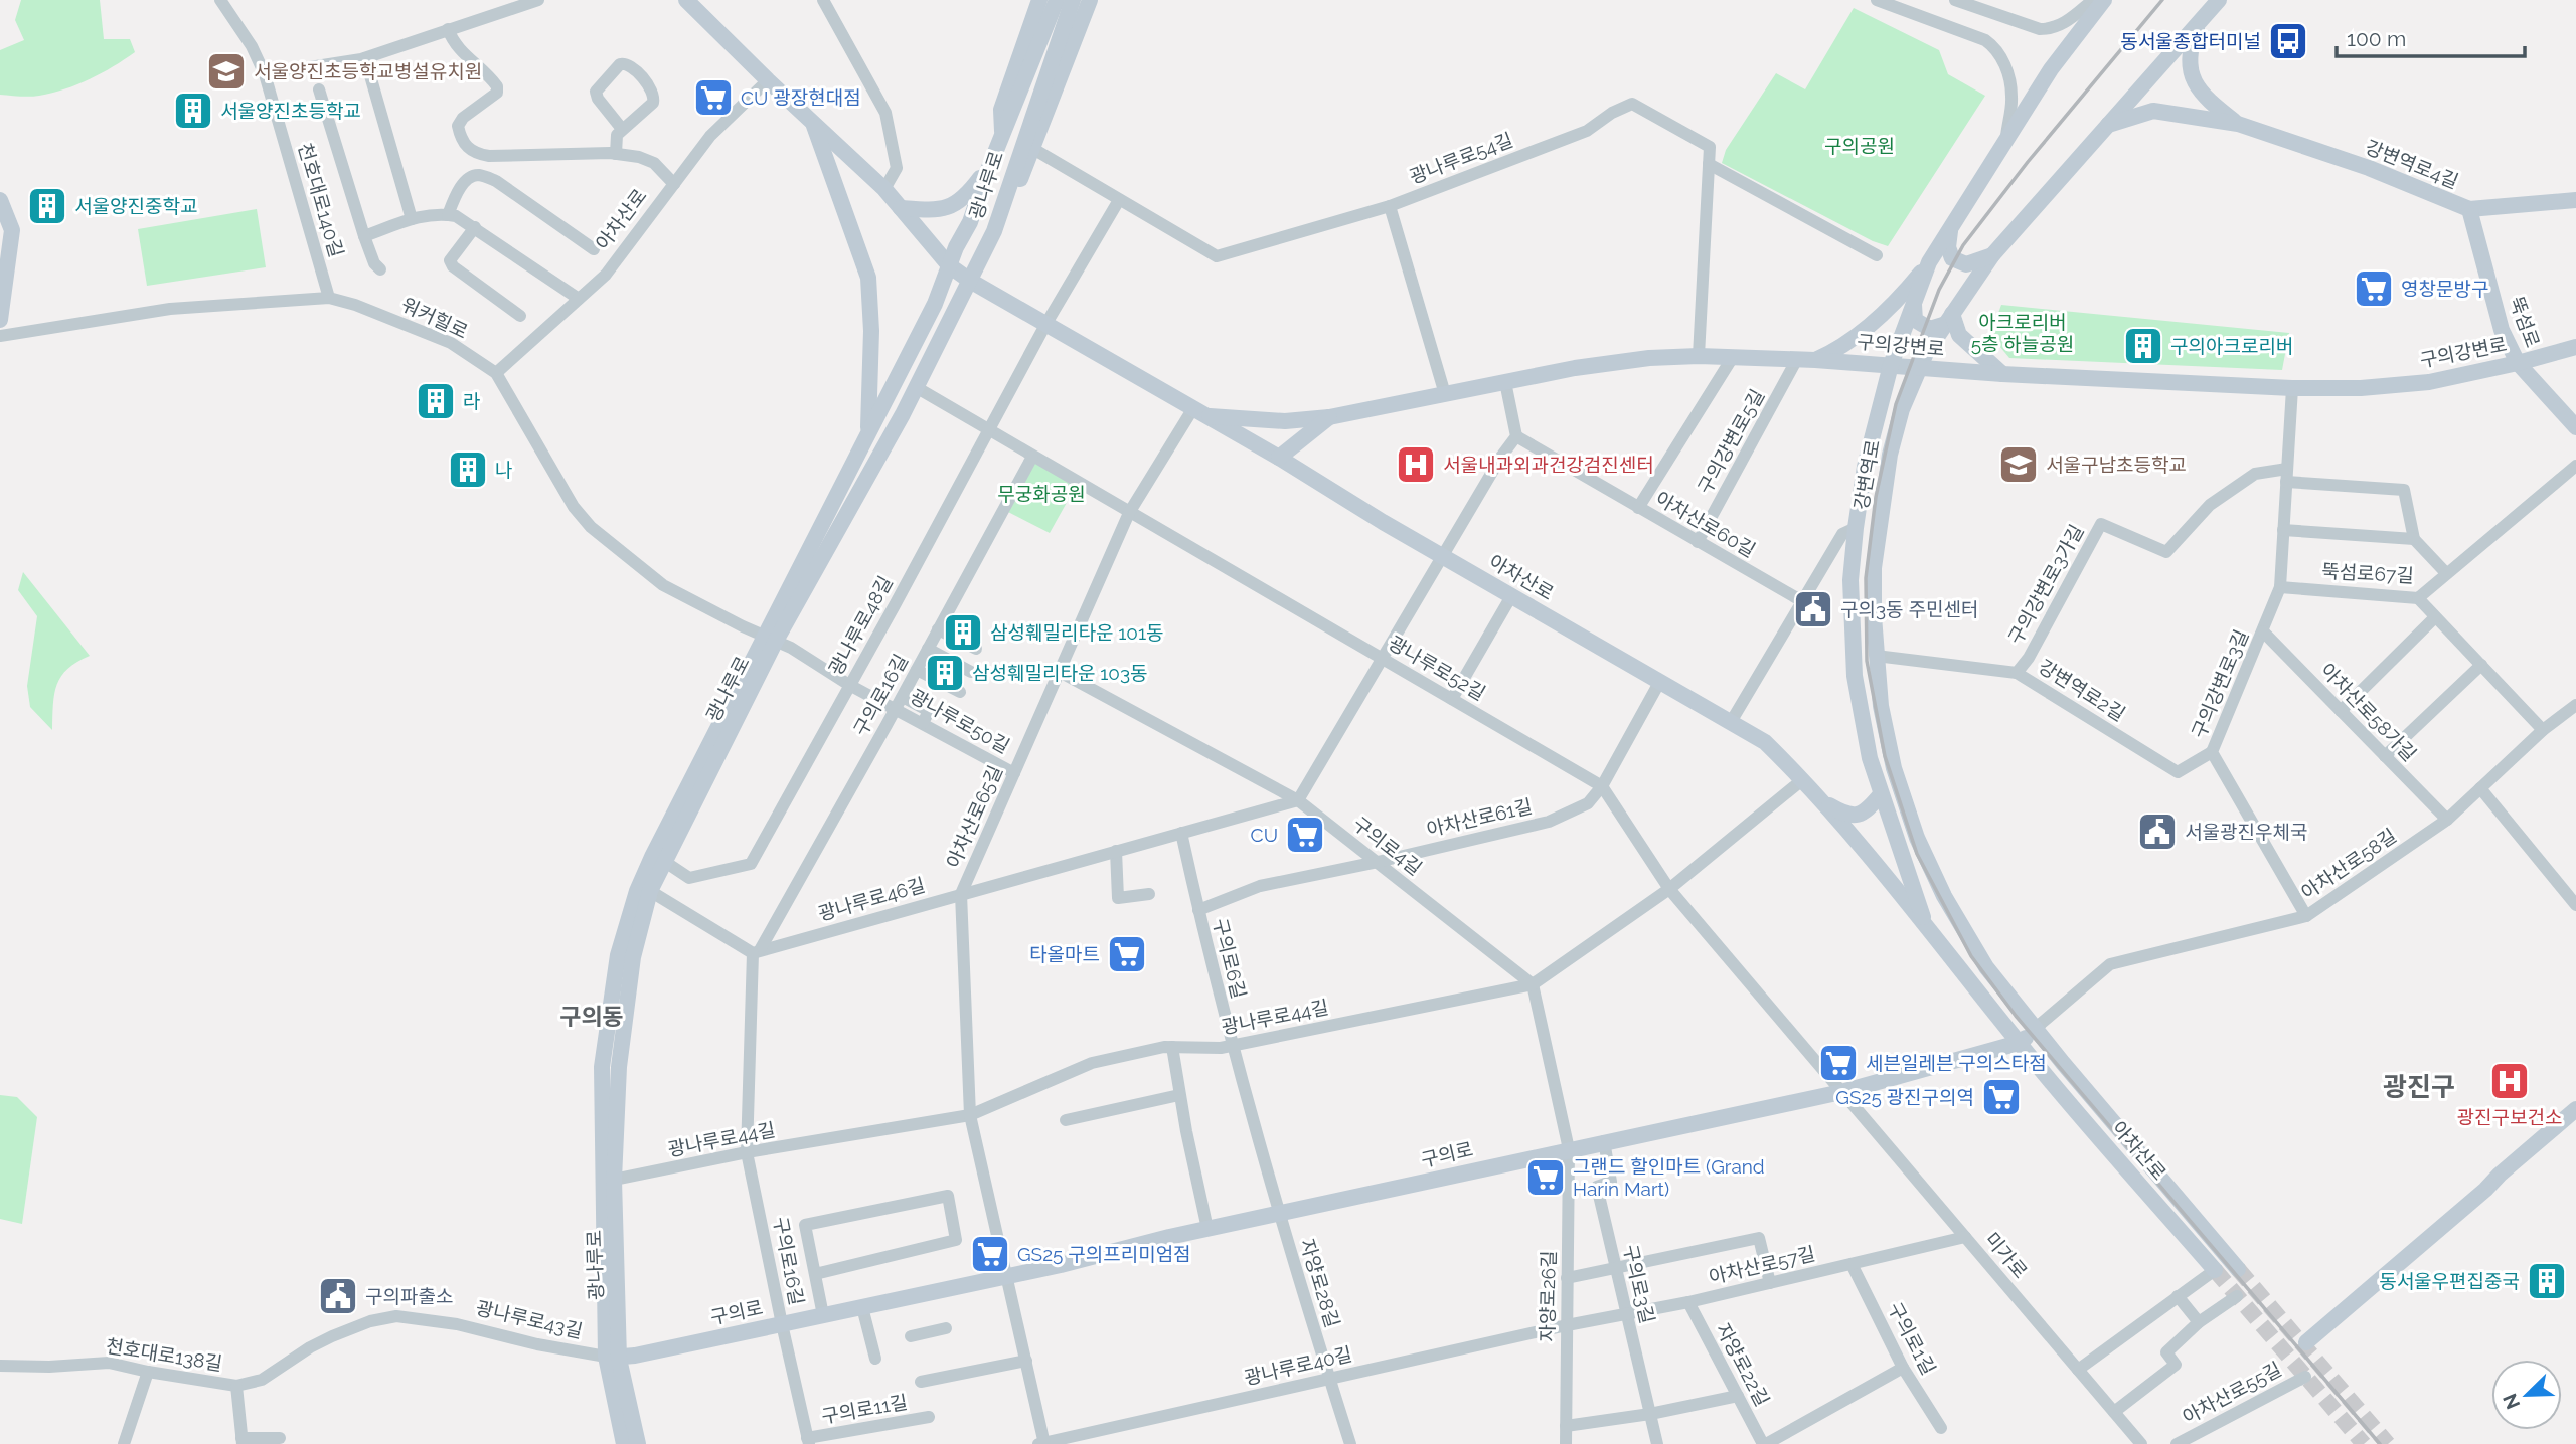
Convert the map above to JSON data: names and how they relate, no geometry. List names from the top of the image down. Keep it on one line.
{"streets":{"main road":["강변역로4길","광나루로","아차산로","뚝섬로","구의강변로","강변역로","구의로"],"street":["광나루로54길","천호대로140길","워커힐로","구의강변로5길","아차산로60길","뚝섬로67길","구의강변로3가길","광나루로48길","광나루로52길","구의강변로3길","강변역로2길","구의로16길","아차산로58가길","광나루로50길","아차산로65길","아차산로61길","구의로4길","아차산로58길","광나루로46길","구의로6길","광나루로44길","미가로","아차산로57길","자양로28길","구의로3길","자양로26길","광나루로43길","구의로1길","천호대로138길","자양로22길","광나루로40길","아차산로55길","구의로11길"]},"crossings":[["강변역로4길","뚝섬로"],["강변역로4길","강변역로"],["광나루로","아차산로"],["광나루로","워커힐로"],["광나루로","광나루로48길"],["광나루로","광나루로52길"],["광나루로","광나루로50길"],["광나루로","광나루로44길"],["광나루로","구의로"],["광나루로","광나루로43길"],["천호대로140길","워커힐로"],["아차산로","워커힐로"],["아차산로","구의강변로"],["아차산로","강변역로"],["아차산로","광나루로48길"],["아차산로","아차산로65길"],["아차산로","아차산로61길"],["아차산로","아차산로58길"],["아차산로","광나루로44길"],["아차산로","구의로"],["아차산로","미가로"],["워커힐로","광나루로50길"],["뚝섬로","구의강변로"],["구의강변로","구의강변로5길"],["구의강변로","강변역로"],["구의강변로","구의강변로3길"],["구의강변로5길","아차산로60길"],["강변역로","강변역로2길"],["강변역로","아차산로58길"],["강변역로","구의로"],["뚝섬로67길","구의강변로3가길"],["뚝섬로67길","구의강변로3길"],["구의강변로3가길","구의강변로3길"],["구의강변로3가길","강변역로2길"],["광나루로48길","광나루로52길"],["광나루로48길","광나루로50길"],["광나루로52길","구의로16길"],["광나루로52길","아차산로65길"],["광나루로52길","아차산로61길"],["광나루로52길","광나루로44길"],["광나루로52길","구의로"],["광나루로52길","미가로"],["구의강변로3길","강변역로2길"],["구의강변로3길","아차산로58가길"],["구의강변로3길","아차산로58길"],["구의로16길","광나루로50길"],["구의로16길","광나루로46길"],["구의로16길","광나루로44길"],["구의로16길","구의로"],["구의로16길","구의로11길"],["아차산로58가길","아차산로58길"],["광나루로50길","아차산로65길"],["아차산로65길","구의로4길"],["아차산로65길","광나루로46길"],["아차산로65길","광나루로44길"],["아차산로65길","구의로"],["아차산로65길","광나루로40길"],["아차산로61길","구의로4길"],["아차산로61길","구의로6길"],["구의로4길","광나루로46길"],["구의로4길","광나루로44길"],["아차산로58길","구의로"],["광나루로46길","구의로6길"],["구의로6길","광나루로44길"],["구의로6길","구의로"],["구의로6길","자양로28길"],["구의로","미가로"],["구의로","자양로28길"],["구의로","구의로3길"],["구의로","자양로26길"],["구의로","광나루로43길"],["미가로","아차산로57길"],["아차산로57길","구의로3길"],["아차산로57길","자양로26길"],["아차산로57길","구의로1길"],["아차산로57길","자양로22길"],["아차산로57길","광나루로40길"],["자양로28길","광나루로40길"],["자양로26길","광나루로40길"],["광나루로43길","천호대로138길"]],"districts":["구의동","광진구"],"parks":["구의공원","아크로리버 5층 하늘공원","무궁화공원"],"places":{"bus stop":["동서울종합터미널"],"school or university":["서울양진초등학교병설유치원","서울구남초등학교"],"supermarket":["CU 광장현대점","영창문방구","CU","타올마트","세븐일레븐 구의스타점","GS25 광진구의역","그랜드 할인마트 (Grand Harin Mart)","GS25 구의프리미엄점"],"building":["서울양진초등학교","서울양진중학교","구의아크로리버","라","나","삼성훼밀리타운 101동","삼성훼밀리타운 103동","동서울우편집중국"],"hospital":["서울내과외과건강검진센터","광진구보건소"],"public building":["구의3동 주민센터","서울광진우체국","구의파출소"]},"scale_bar":"100 m","north":"bottom left"}
